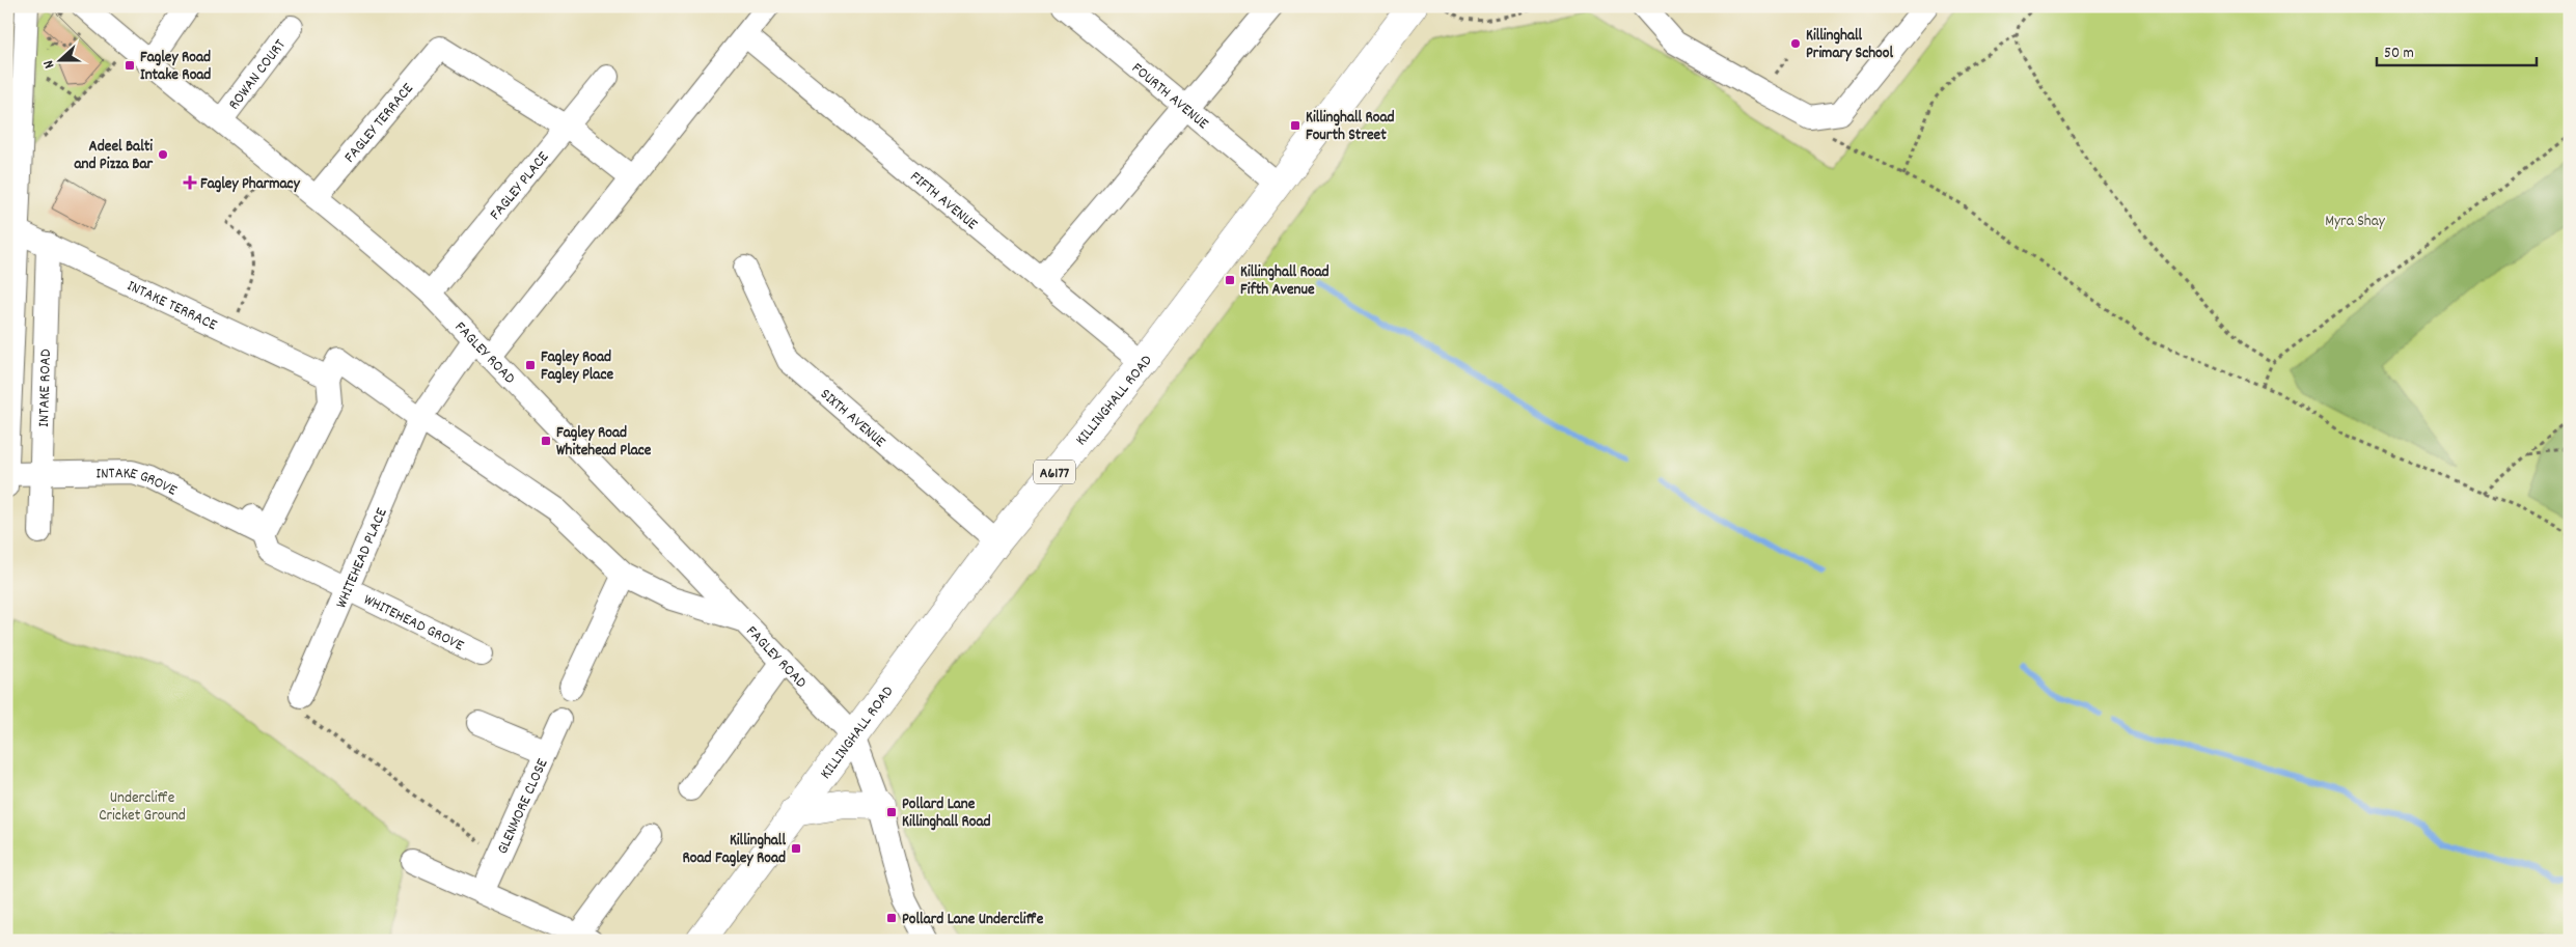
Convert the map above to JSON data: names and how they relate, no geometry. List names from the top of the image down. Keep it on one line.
{"streets":{"highway":["KILLINGHALL ROAD","A6177"],"street":["ROWAN COURT","FOURTH AVENUE","FAGLEY TERRACE","FAGLEY PLACE","FIFTH AVENUE","INTAKE TERRACE","FAGLEY ROAD","INTAKE ROAD","SIXTH AVENUE","INTAKE GROVE","WHITEHEAD PLACE","WHITEHEAD GROVE","GLENMORE CLOSE"]},"crossings":[["ROWAN COURT","FAGLEY ROAD"],["FOURTH AVENUE","KILLINGHALL ROAD"],["FAGLEY TERRACE","FAGLEY PLACE"],["FAGLEY TERRACE","FAGLEY ROAD"],["FAGLEY PLACE","FAGLEY ROAD"],["FIFTH AVENUE","KILLINGHALL ROAD"],["FIFTH AVENUE","WHITEHEAD PLACE"],["INTAKE TERRACE","INTAKE ROAD"],["FAGLEY ROAD","KILLINGHALL ROAD"],["FAGLEY ROAD","WHITEHEAD PLACE"],["INTAKE ROAD","INTAKE GROVE"],["KILLINGHALL ROAD","SIXTH AVENUE"],["INTAKE GROVE","WHITEHEAD GROVE"],["WHITEHEAD PLACE","WHITEHEAD GROVE"]],"parks":["Myra Shay","Undercliffe Cricket Ground"],"places":{"other":["Killinghall Primary School","Adeel Balti and Pizza Bar"],"transit":["Fagley Road Intake Road","Killinghall Road Fourth Street","Killinghall Road Fifth Avenue","Fagley Road Fagley Place","Fagley Road Whitehead Place","Pollard Lane Killinghall Road","Killinghall Road Fagley Road","Pollard Lane Undercliffe"],"health":["Fagley Pharmacy"]},"scale_bar":"50 m","north":"left"}
